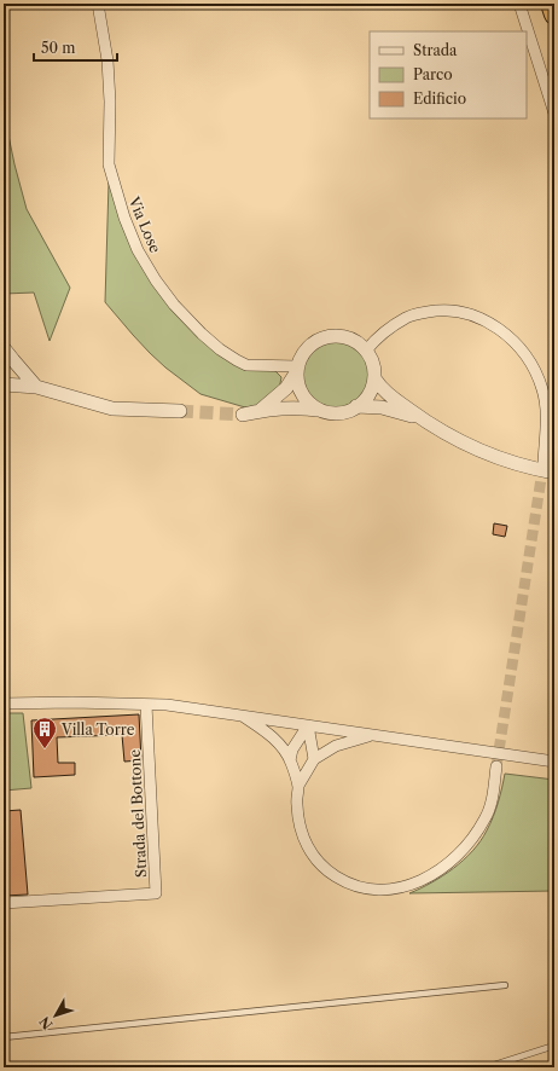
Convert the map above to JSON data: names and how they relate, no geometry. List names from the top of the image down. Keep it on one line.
{"streets":{"street":["Via Lose","Strada del Bottone"]},"places":{"building":["Villa Torre"]},"legend":["Strada","Parco","Edificio"],"scale_bar":"50 m","north":"bottom left"}
